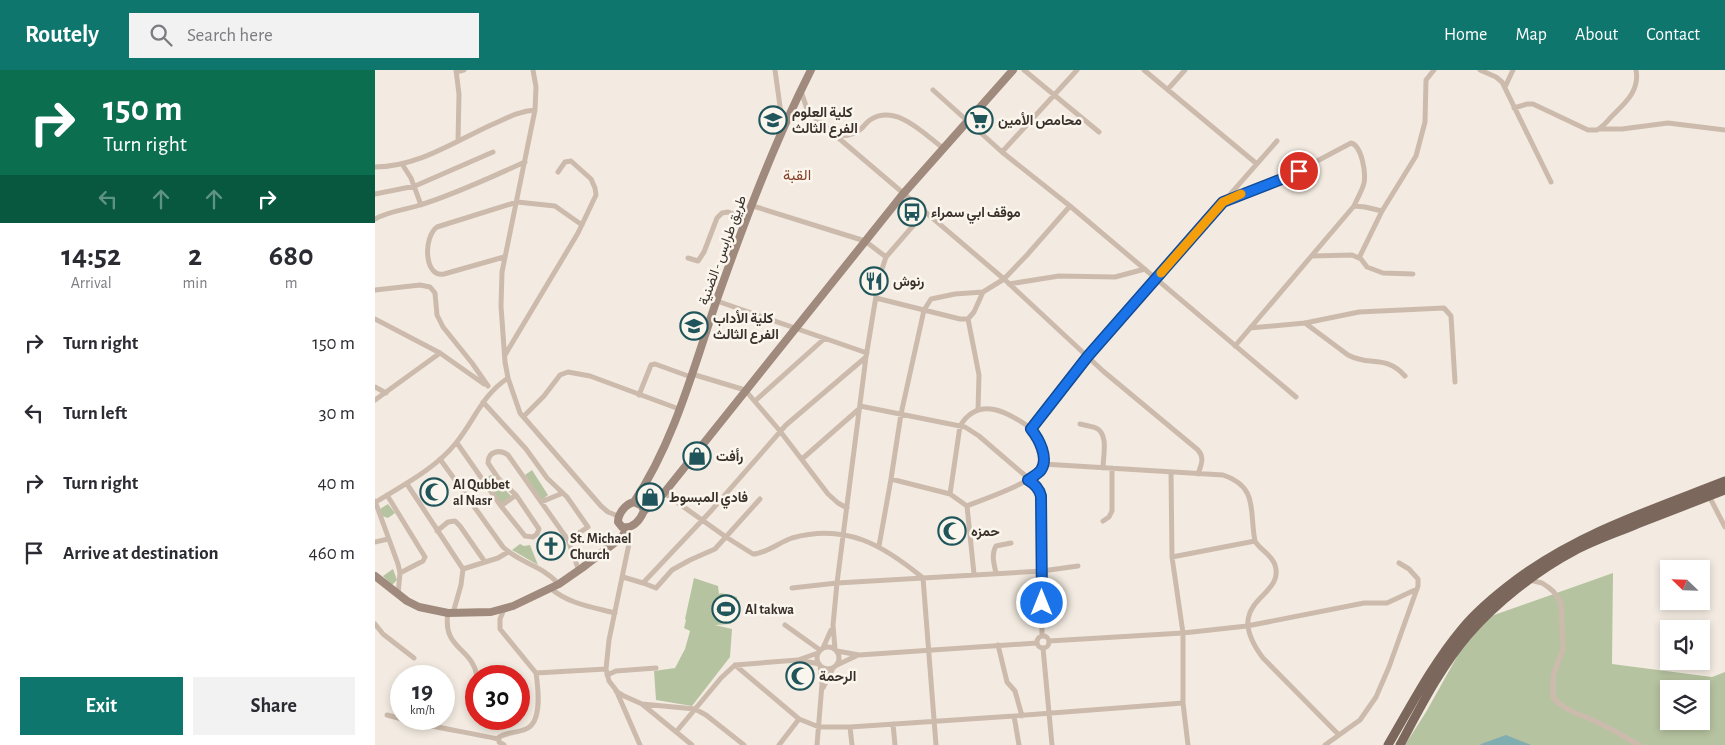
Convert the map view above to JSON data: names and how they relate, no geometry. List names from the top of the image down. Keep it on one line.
{"streets":{"main road":["طريق طرابس - الضنية"]},"districts":["القبة"],"places":{"school or university":["كلية العلوم الفرع الثالث","كلية الأداب الفرع الثالث"],"supermarket":["محامص الأمين"],"bus stop":["موقف ابي سمراء"],"restaurant":["رنوش"],"shop":["رأفت","فادي المبسوط"],"mosque":["Al Qubbet al Nasr","حمزه","الرحمة"],"church":["St. Michael Church"],"sports":["Al takwa"]},"north":"top left","page":{"header":"Routely","search":"Search here","nav":["Home","Map","About","Contact"],"turn":["150 m","Turn right"],"eta":["14:52","Arrival","2","min","680","m"],"list":[{"name":"Turn right","value":"150 m"},{"name":"Turn left","value":"30 m"},{"name":"Turn right","value":"40 m"},{"name":"Arrive at destination","value":"460 m"}],"speed":"19 km/h","limit":"30","buttons":["Exit","Share"]}}
